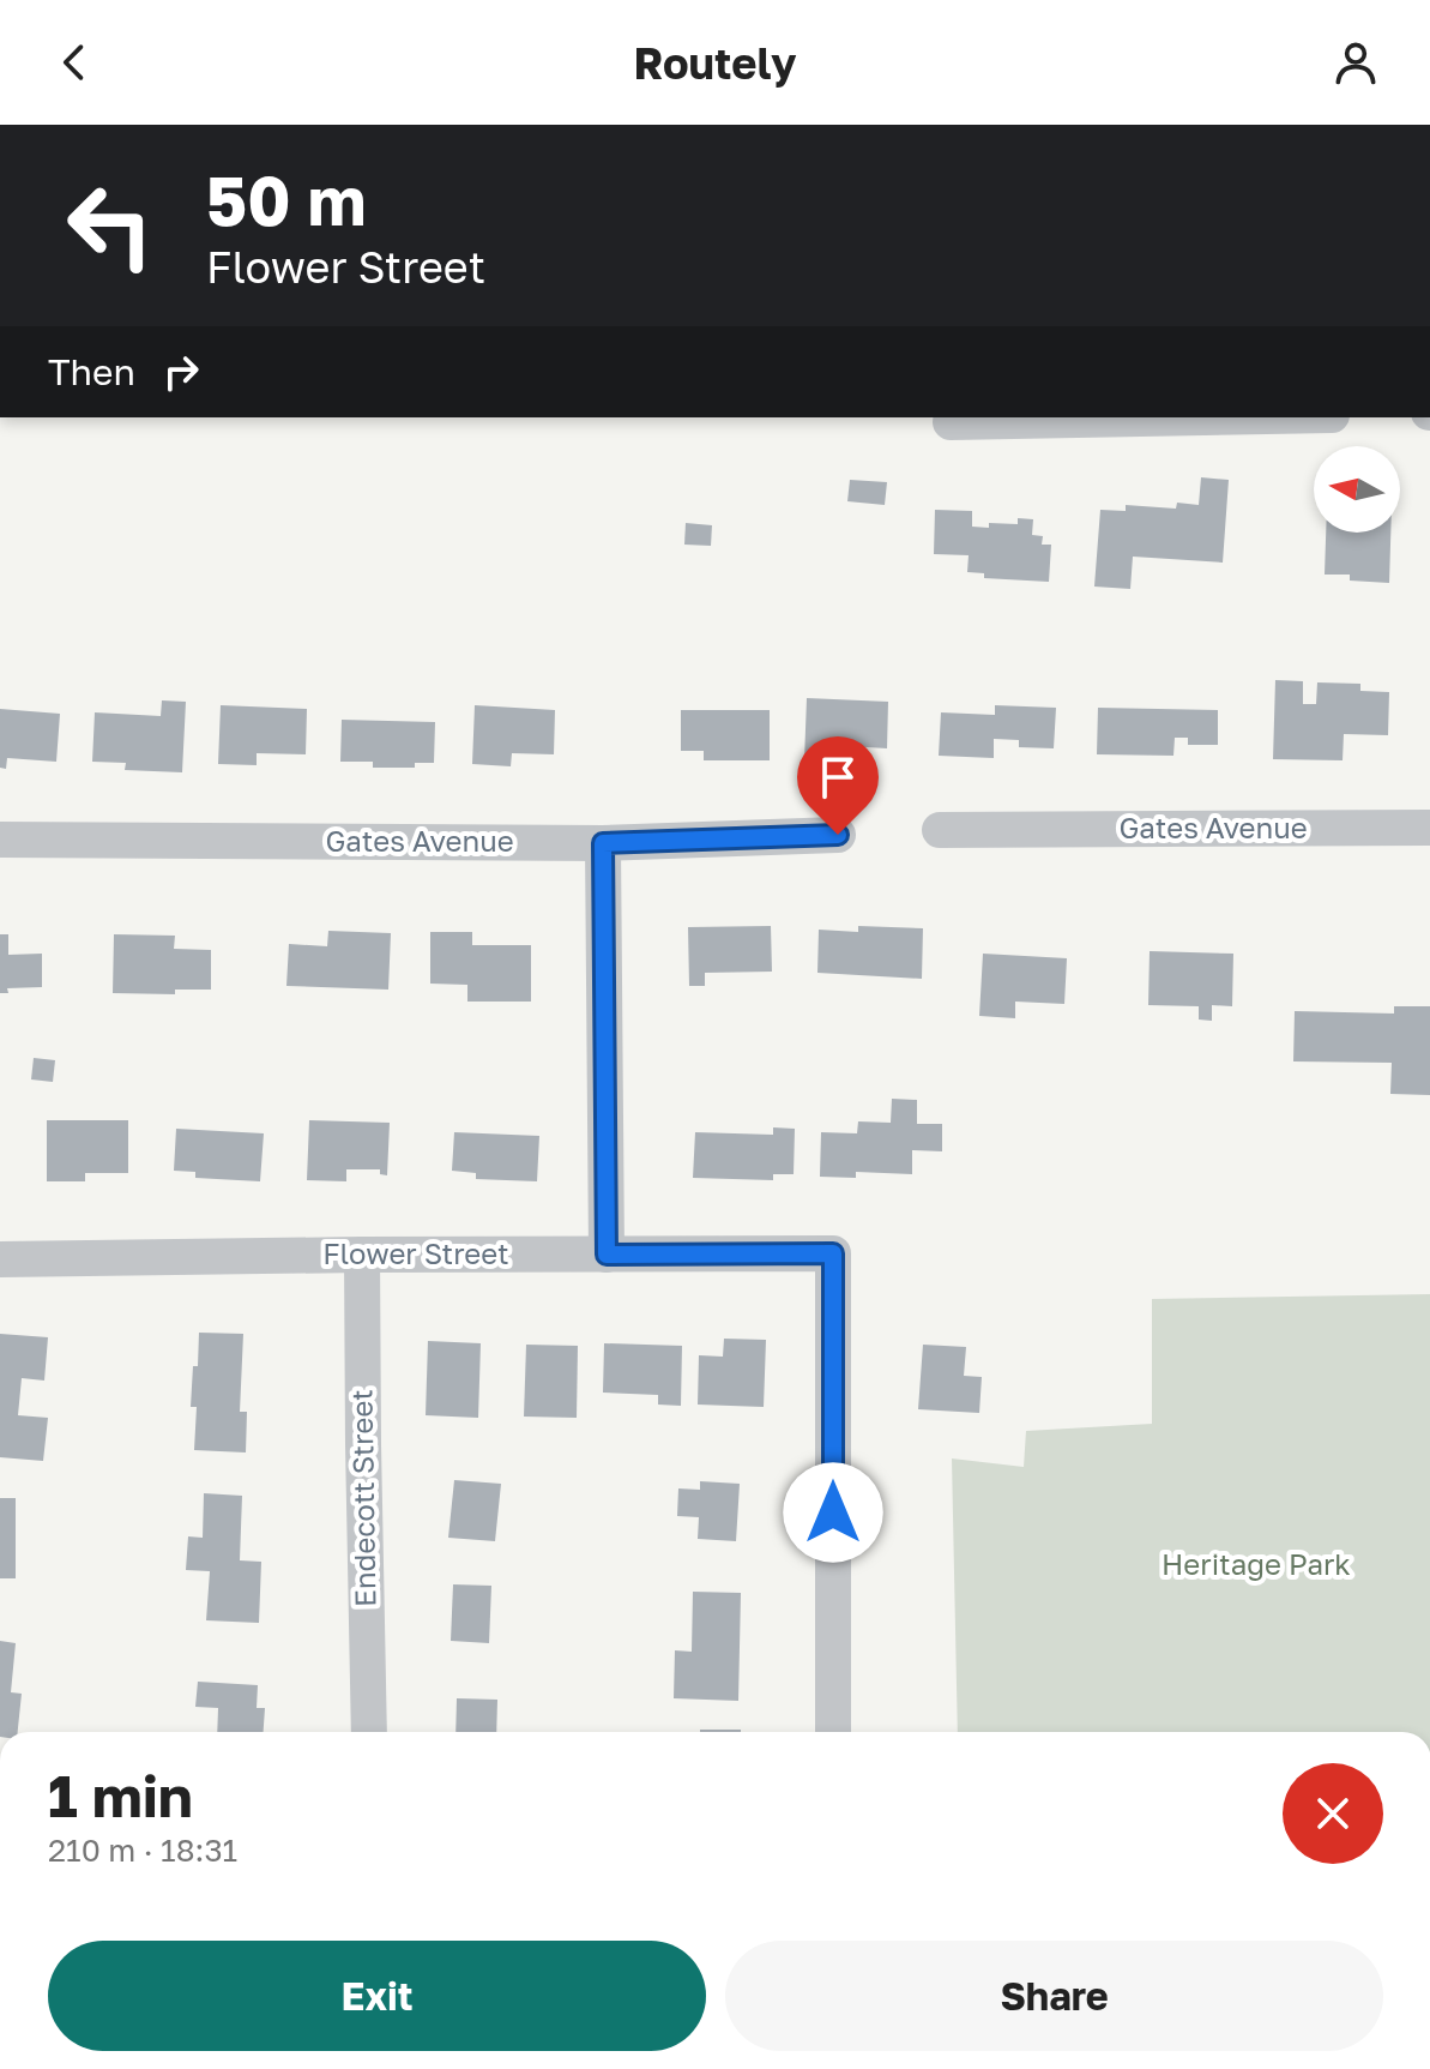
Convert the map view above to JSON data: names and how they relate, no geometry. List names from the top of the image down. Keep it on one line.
{"streets":{"street":["Gates Avenue","Flower Street","Endecott Street"]},"crossings":[["Flower Street","Endecott Street"]],"parks":["Heritage Park"],"north":"left","page":{"header":"Routely","turn":["50 m","Flower Street"],"then":"Then","heading":["1 min","210 m · 18:31"],"buttons":["Exit","Share"]}}
